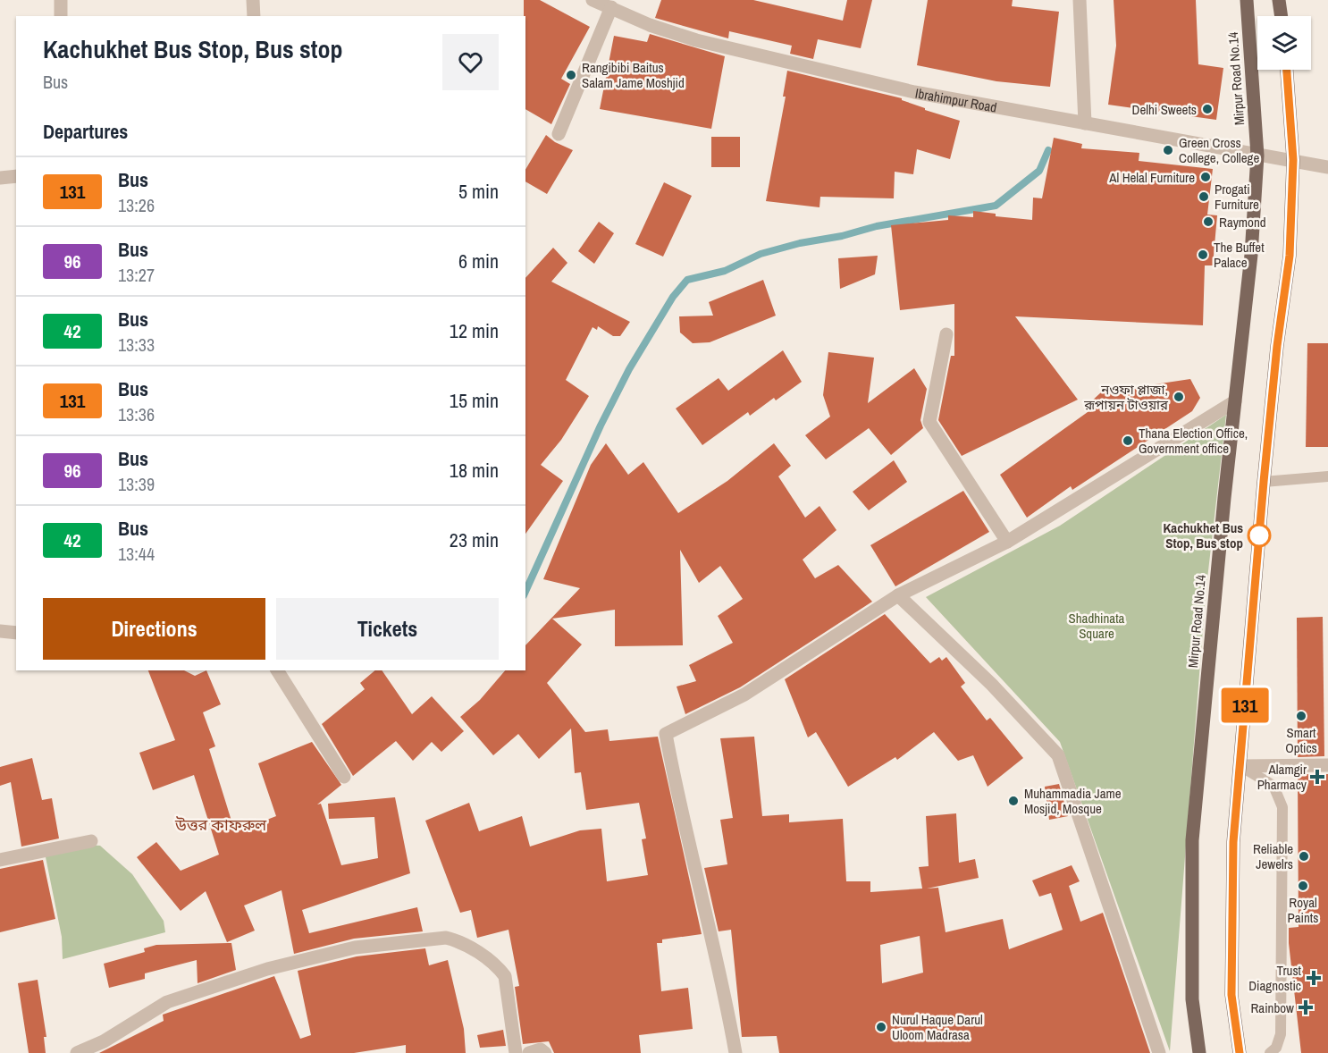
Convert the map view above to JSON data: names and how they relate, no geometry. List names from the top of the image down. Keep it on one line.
{"streets":{"main road":["Mirpur Road No.14"],"street":["Ibrahimpur Road"]},"crossings":[["Mirpur Road No.14","Ibrahimpur Road"]],"districts":["উত্তর কাফরুল"],"parks":["Shadhinata Square"],"places":{"other":["Rangibibi Baitus Salam Jame Moshjid","Delhi Sweets","Green Cross College, College","Al Helal Furniture","Progati Furniture","Raymond","The Buffet Palace","নওফা প্লাজা, রূপায়ন টাওয়ার","Thana Election Office, Government office","Kachukhet Bus Stop, Bus stop","Smart Optics","Muhammadia Jame Mosjid, Mosque","Reliable Jewelrs","Royal Paints","Nurul Haque Darul Uloom Madrasa"],"health":["Alamgir Pharmacy","Trust Diagnostic","Rainbow"]},"lines":["bus line 131"],"page":{"on_map":"131","heading":[["Kachukhet Bus Stop, Bus stop","Bus"],"Departures"],"list":[{"mark":"131","name":"Bus","note":"13:26","value":"5 min"},{"mark":"96","name":"Bus","note":"13:27","value":"6 min"},{"mark":"42","name":"Bus","note":"13:33","value":"12 min"},{"mark":"131","name":"Bus","note":"13:36","value":"15 min"},{"mark":"96","name":"Bus","note":"13:39","value":"18 min"},{"mark":"42","name":"Bus","note":"13:44","value":"23 min"}],"buttons":["Directions","Tickets"]}}
